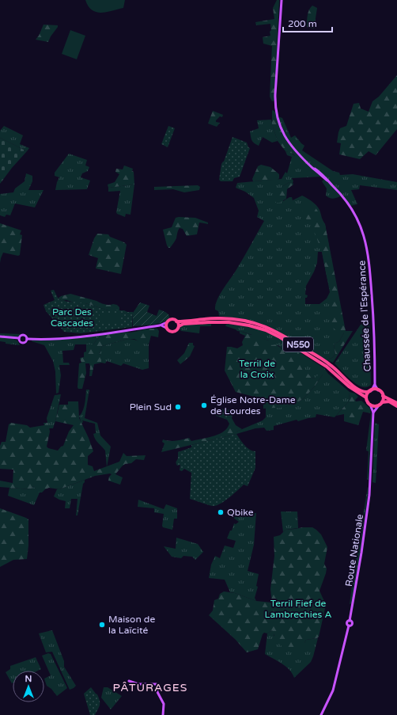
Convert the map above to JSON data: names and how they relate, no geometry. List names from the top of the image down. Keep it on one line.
{"streets":{"highway":["N550"],"main road":["Chaussée de l'Espérance","Route Nationale"]},"districts":["PÂTURAGES"],"parks":["Parc Des Cascades","Terril de la Croix","Terril Fief de Lambrechies A"],"places":["Église Notre-Dame de Lourdes","Plein Sud","Qbike","Maison de la Laïcité"],"scale_bar":"200 m","north":"top"}
